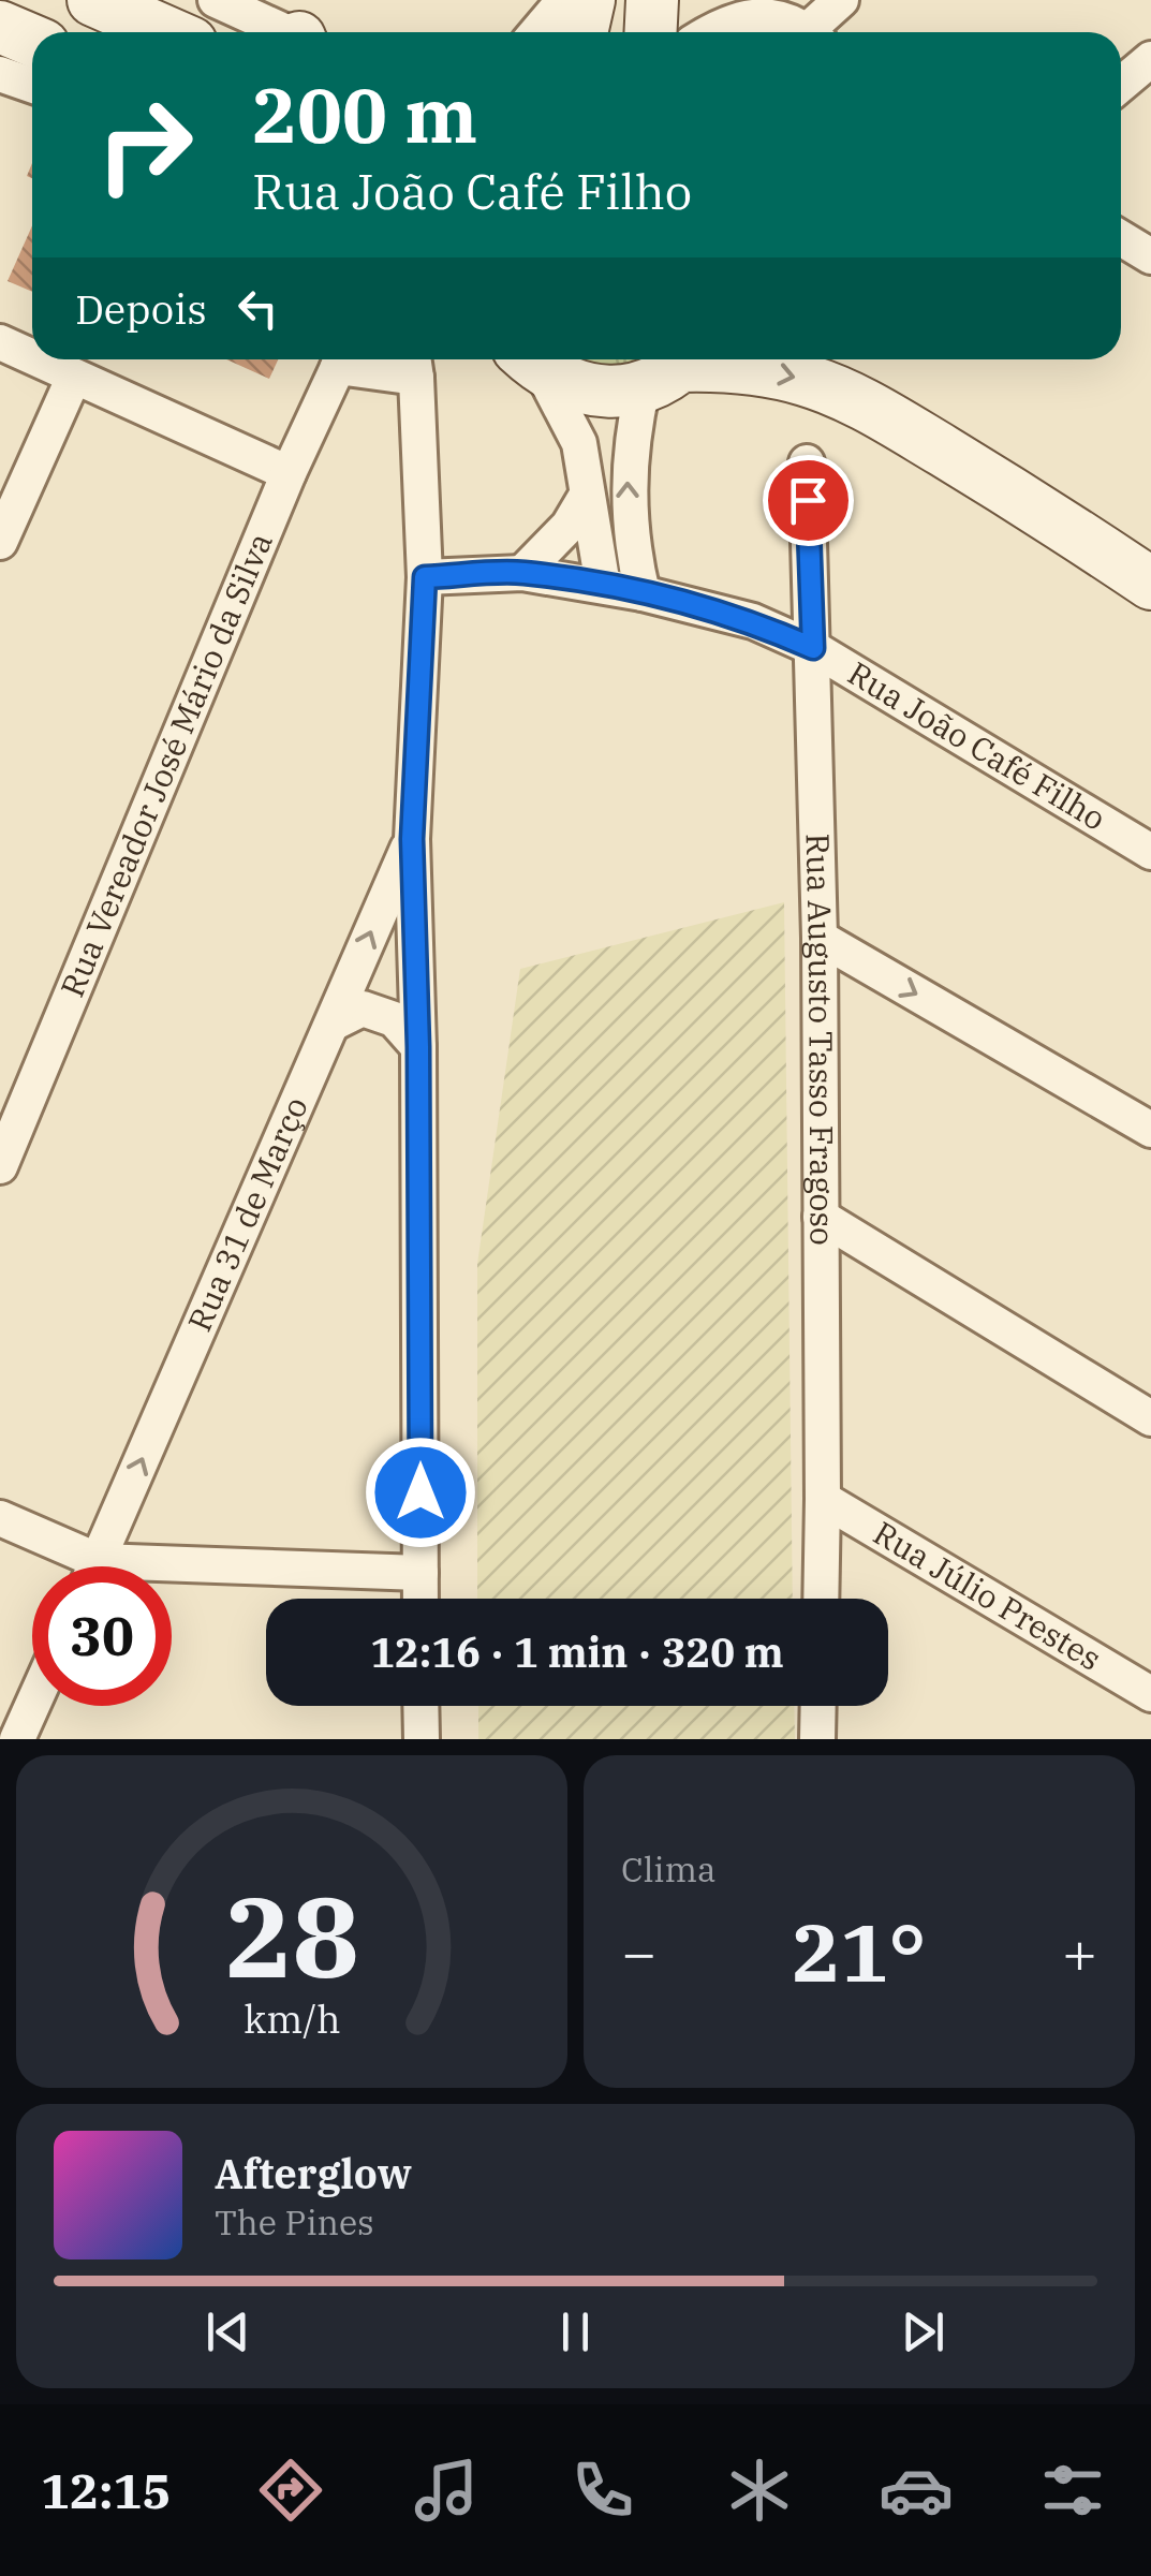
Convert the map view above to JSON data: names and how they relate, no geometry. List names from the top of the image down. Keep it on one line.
{"streets":{"street":["Rua João Café Filho","Rua Vereador José Mário da Silva","Rua Augusto Tasso Fragoso","Rua 31 de Março","Rua Júlio Prestes"]},"crossings":[["Rua João Café Filho","Rua Augusto Tasso Fragoso"],["Rua Augusto Tasso Fragoso","Rua Júlio Prestes"]],"page":{"turn":["200 m","Rua João Café Filho"],"then":"Depois","limit":"30","trip":"12:16 · 1 min · 320 m","tile":"Clima","heat":["−","21°","+"],"song":["Afterglow","The Pines"],"tabs":"12:15","gauge":["28","km/h"]}}
